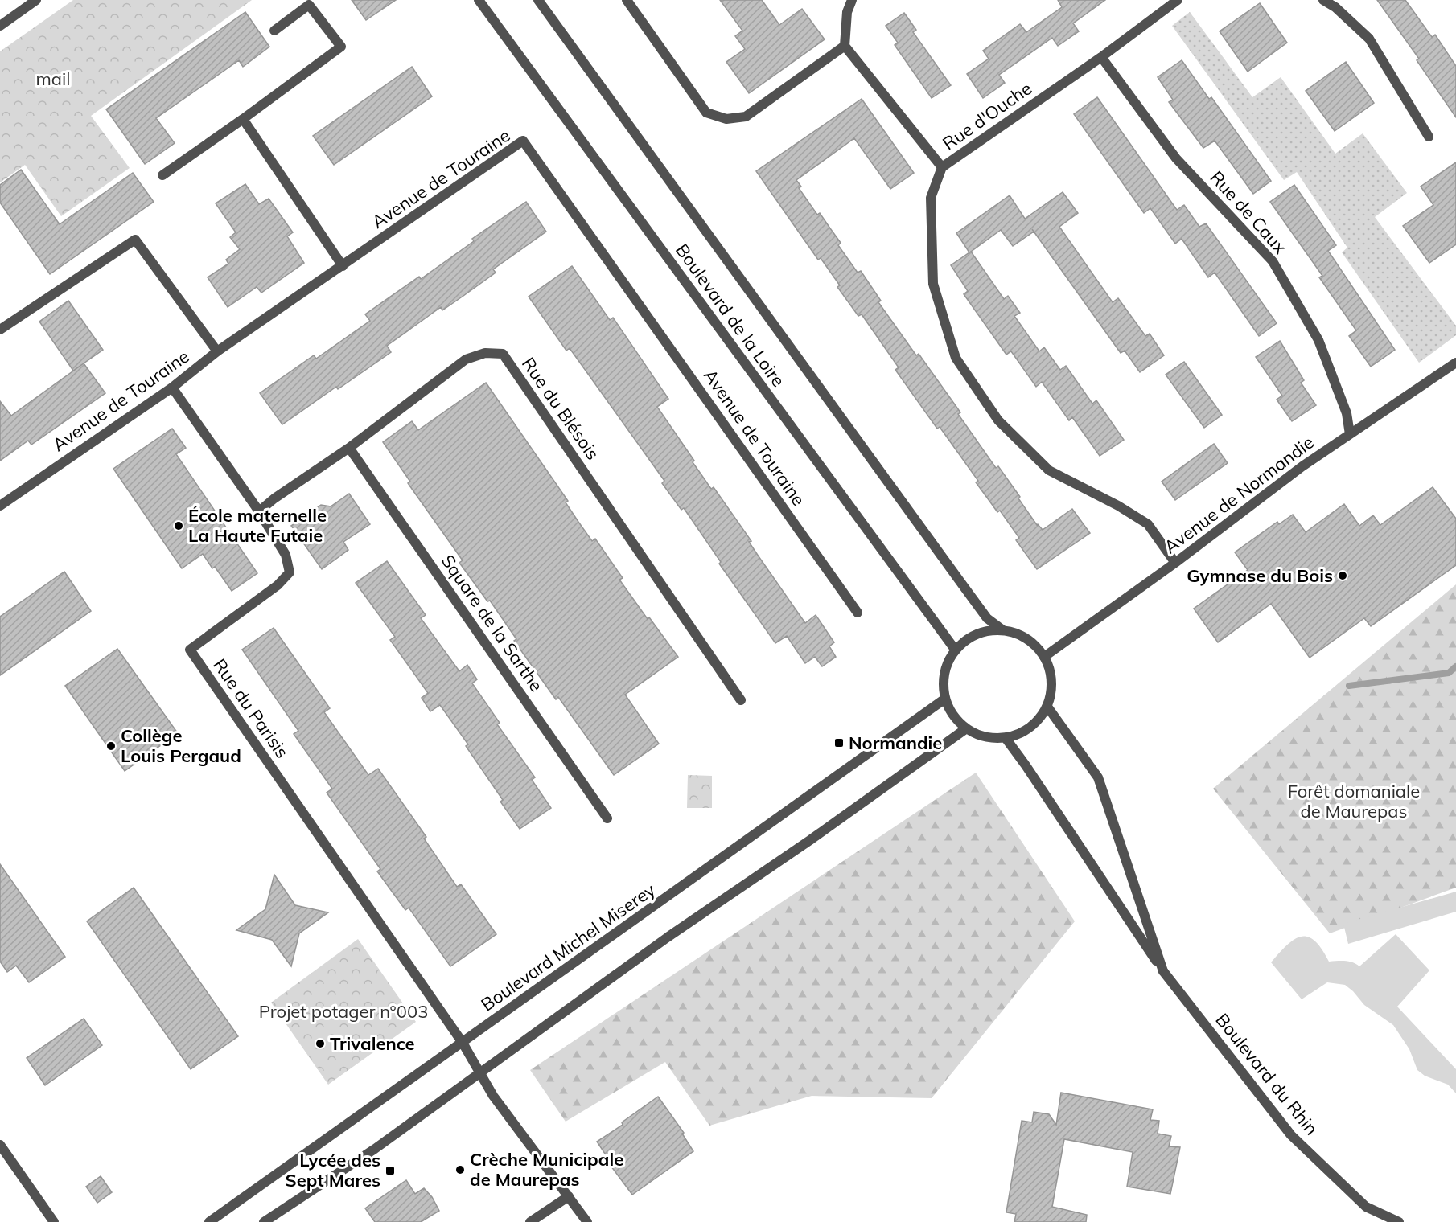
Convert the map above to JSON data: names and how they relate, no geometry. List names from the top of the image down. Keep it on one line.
{"streets":{"street":["Rue d'Ouche","Avenue de Touraine","Rue de Caux","Boulevard de la Loire","Rue du Blésois","Avenue de Normandie","Square de la Sarthe","Rue du Parisis","Boulevard Michel Miserey","Boulevard du Rhin"]},"crossings":[["Rue d'Ouche","Rue de Caux"],["Rue d'Ouche","Avenue de Normandie"],["Avenue de Touraine","Rue du Parisis"],["Rue de Caux","Avenue de Normandie"],["Boulevard de la Loire","Avenue de Normandie"],["Boulevard de la Loire","Boulevard Michel Miserey"],["Boulevard de la Loire","Boulevard du Rhin"],["Rue du Blésois","Square de la Sarthe"],["Rue du Blésois","Rue du Parisis"],["Avenue de Normandie","Boulevard Michel Miserey"],["Avenue de Normandie","Boulevard du Rhin"],["Rue du Parisis","Boulevard Michel Miserey"],["Boulevard Michel Miserey","Boulevard du Rhin"]],"parks":["mail","Forêt domaniale de Maurepas","Projet potager n°003"],"places":{"other":["École maternelle La Haute Futaie","Gymnase du Bois","Collège Louis Pergaud","Trivalence","Crèche Municipale de Maurepas"],"transit":["Normandie","Lycée des Sept Mares"]}}
